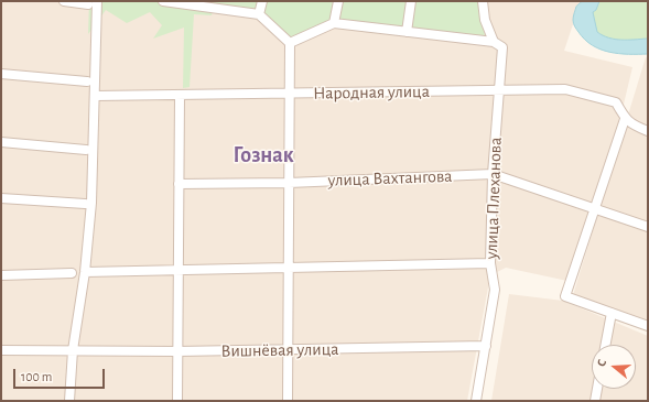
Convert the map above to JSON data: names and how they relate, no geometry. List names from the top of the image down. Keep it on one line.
{"streets":{"street":["Народная улица","улица Вахтангова","улица Плеханова","Вишнёвая улица"]},"crossings":[["Народная улица","улица Плеханова"],["улица Вахтангова","улица Плеханова"],["улица Плеханова","Вишнёвая улица"]],"districts":["Гознак"],"scale_bar":"100 m","north":"left"}
